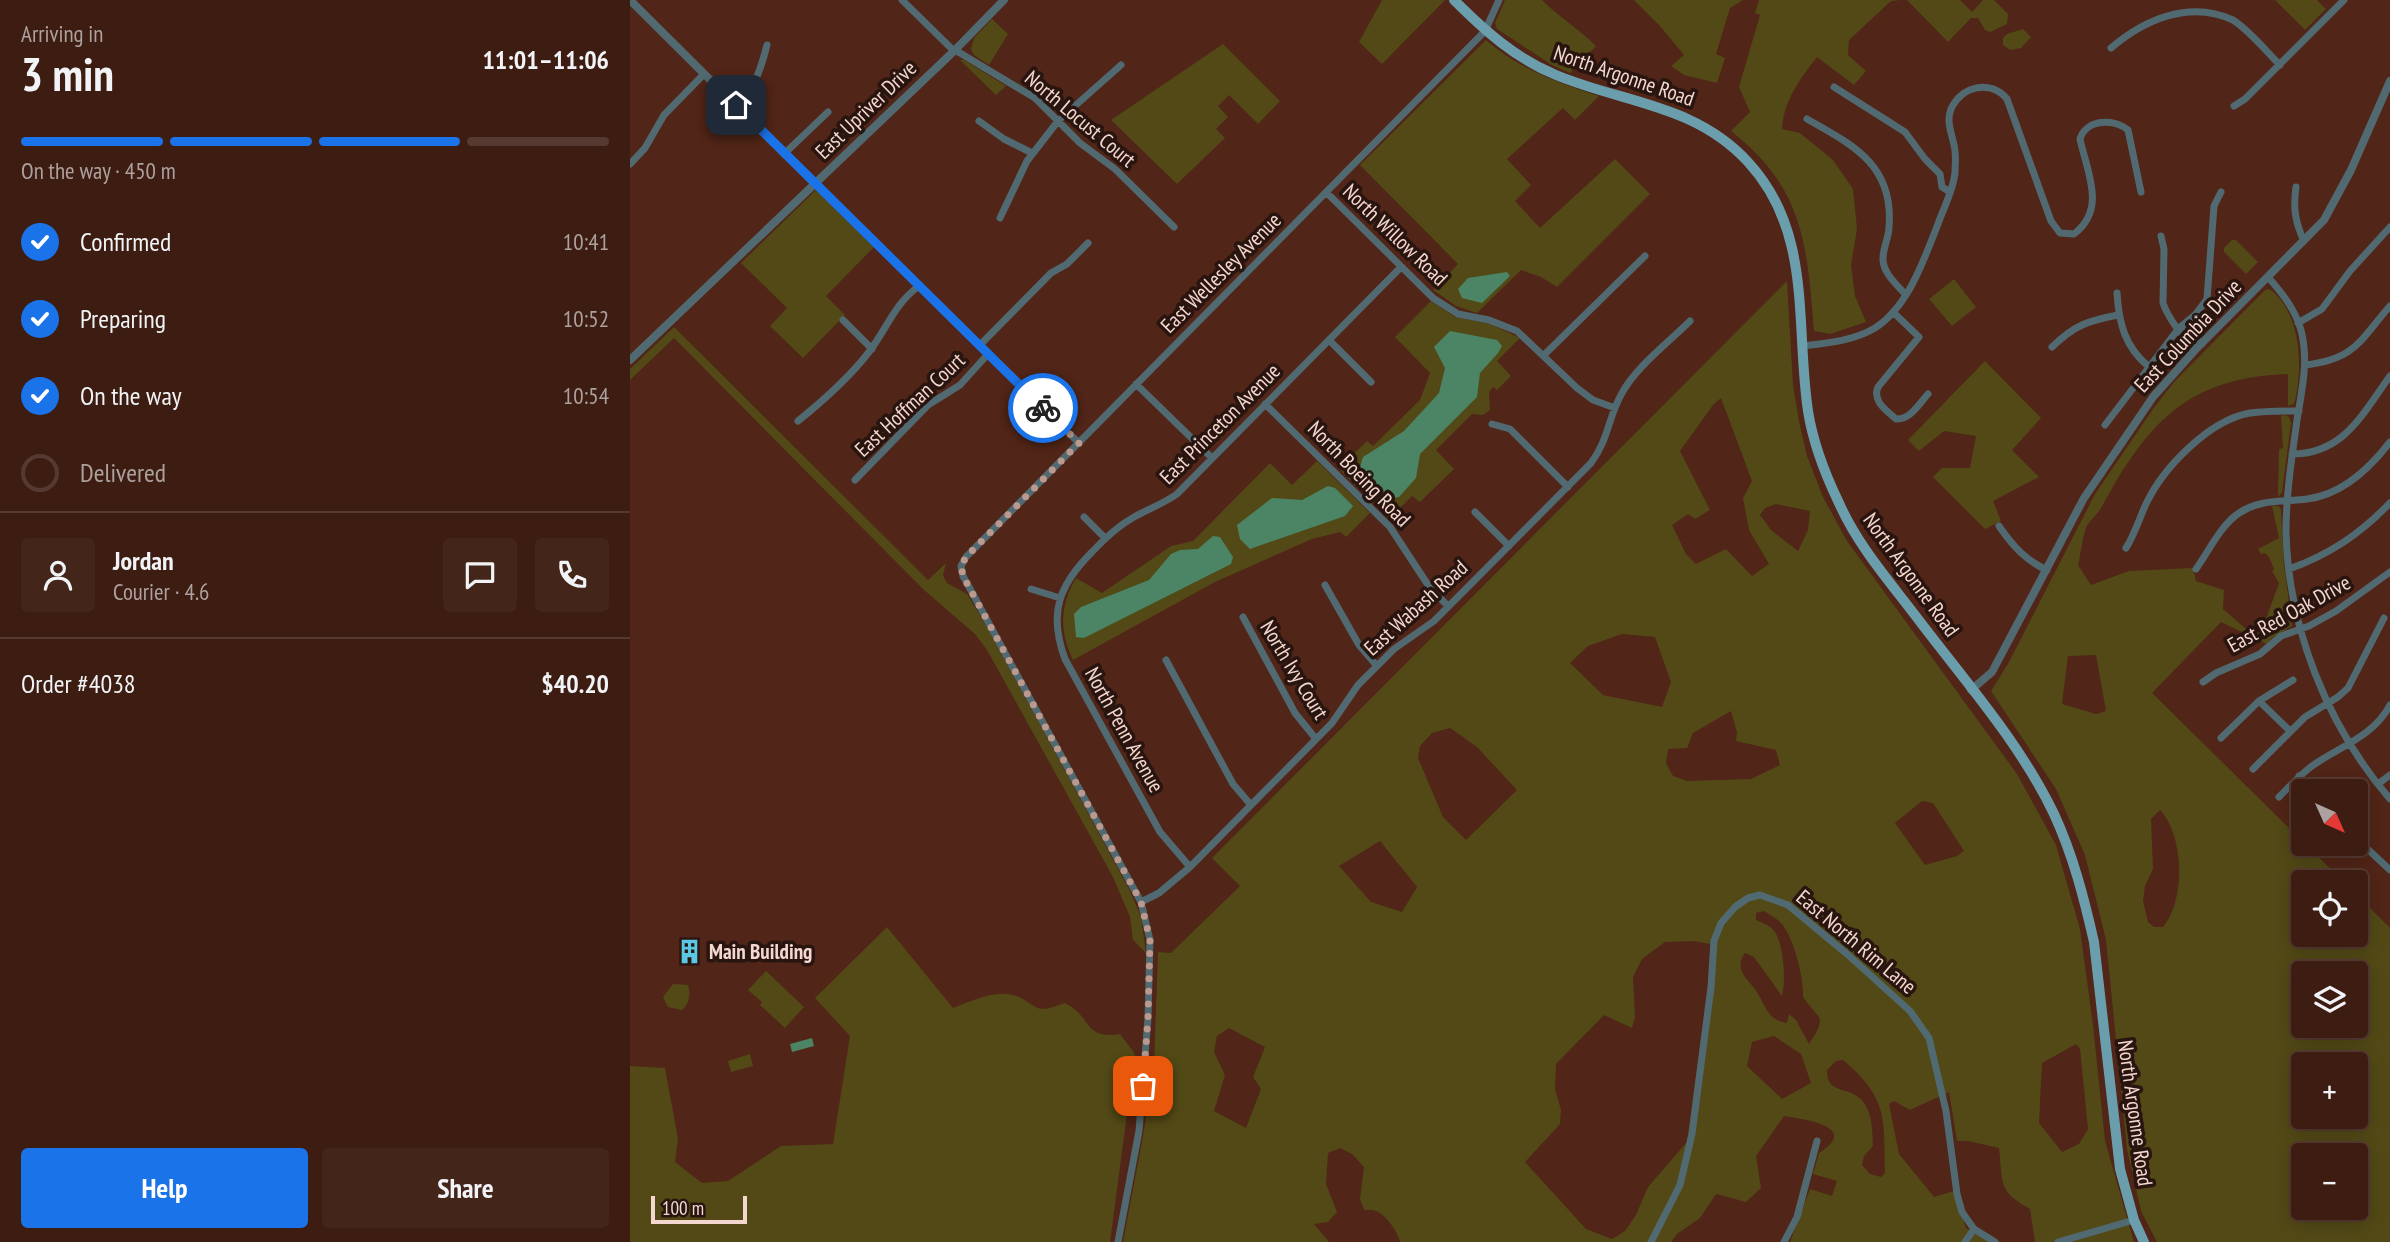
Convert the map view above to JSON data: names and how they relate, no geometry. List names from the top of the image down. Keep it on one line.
{"streets":{"main road":["North Argonne Road"],"street":["East Upriver Drive","North Locust Court","North Willow Road","East Wellesley Avenue","East Columbia Drive","East Hoffman Court","East Princeton Avenue","North Boeing Road","East Wabash Road","East Red Oak Drive","North Ivy Court","North Penn Avenue","East North Rim Lane"]},"crossings":[["North Argonne Road","East Wellesley Avenue"],["North Argonne Road","East Columbia Drive"],["East Upriver Drive","North Locust Court"],["North Willow Road","East Wellesley Avenue"],["North Willow Road","East Princeton Avenue"],["North Willow Road","East Wabash Road"],["East Wellesley Avenue","East Wabash Road"],["East Princeton Avenue","North Boeing Road"],["East Princeton Avenue","North Penn Avenue"],["North Boeing Road","East Wabash Road"],["East Wabash Road","North Ivy Court"],["East Wabash Road","North Penn Avenue"]],"places":{"building":["Main Building"]},"scale_bar":"100 m","north":"bottom right","page":{"heading":["3 min","Arriving in","11:01–11:06"],"panel":["Jordan","Courier · 4.6","Order #4038","$40.20"],"bar":"On the way · 450 m","list":[["Confirmed","10:41"],["Preparing","10:52"],["On the way","10:54"],"Delivered"],"map_buttons":["+","−"],"buttons":["Help","Share"],"scale":"100 m"}}
